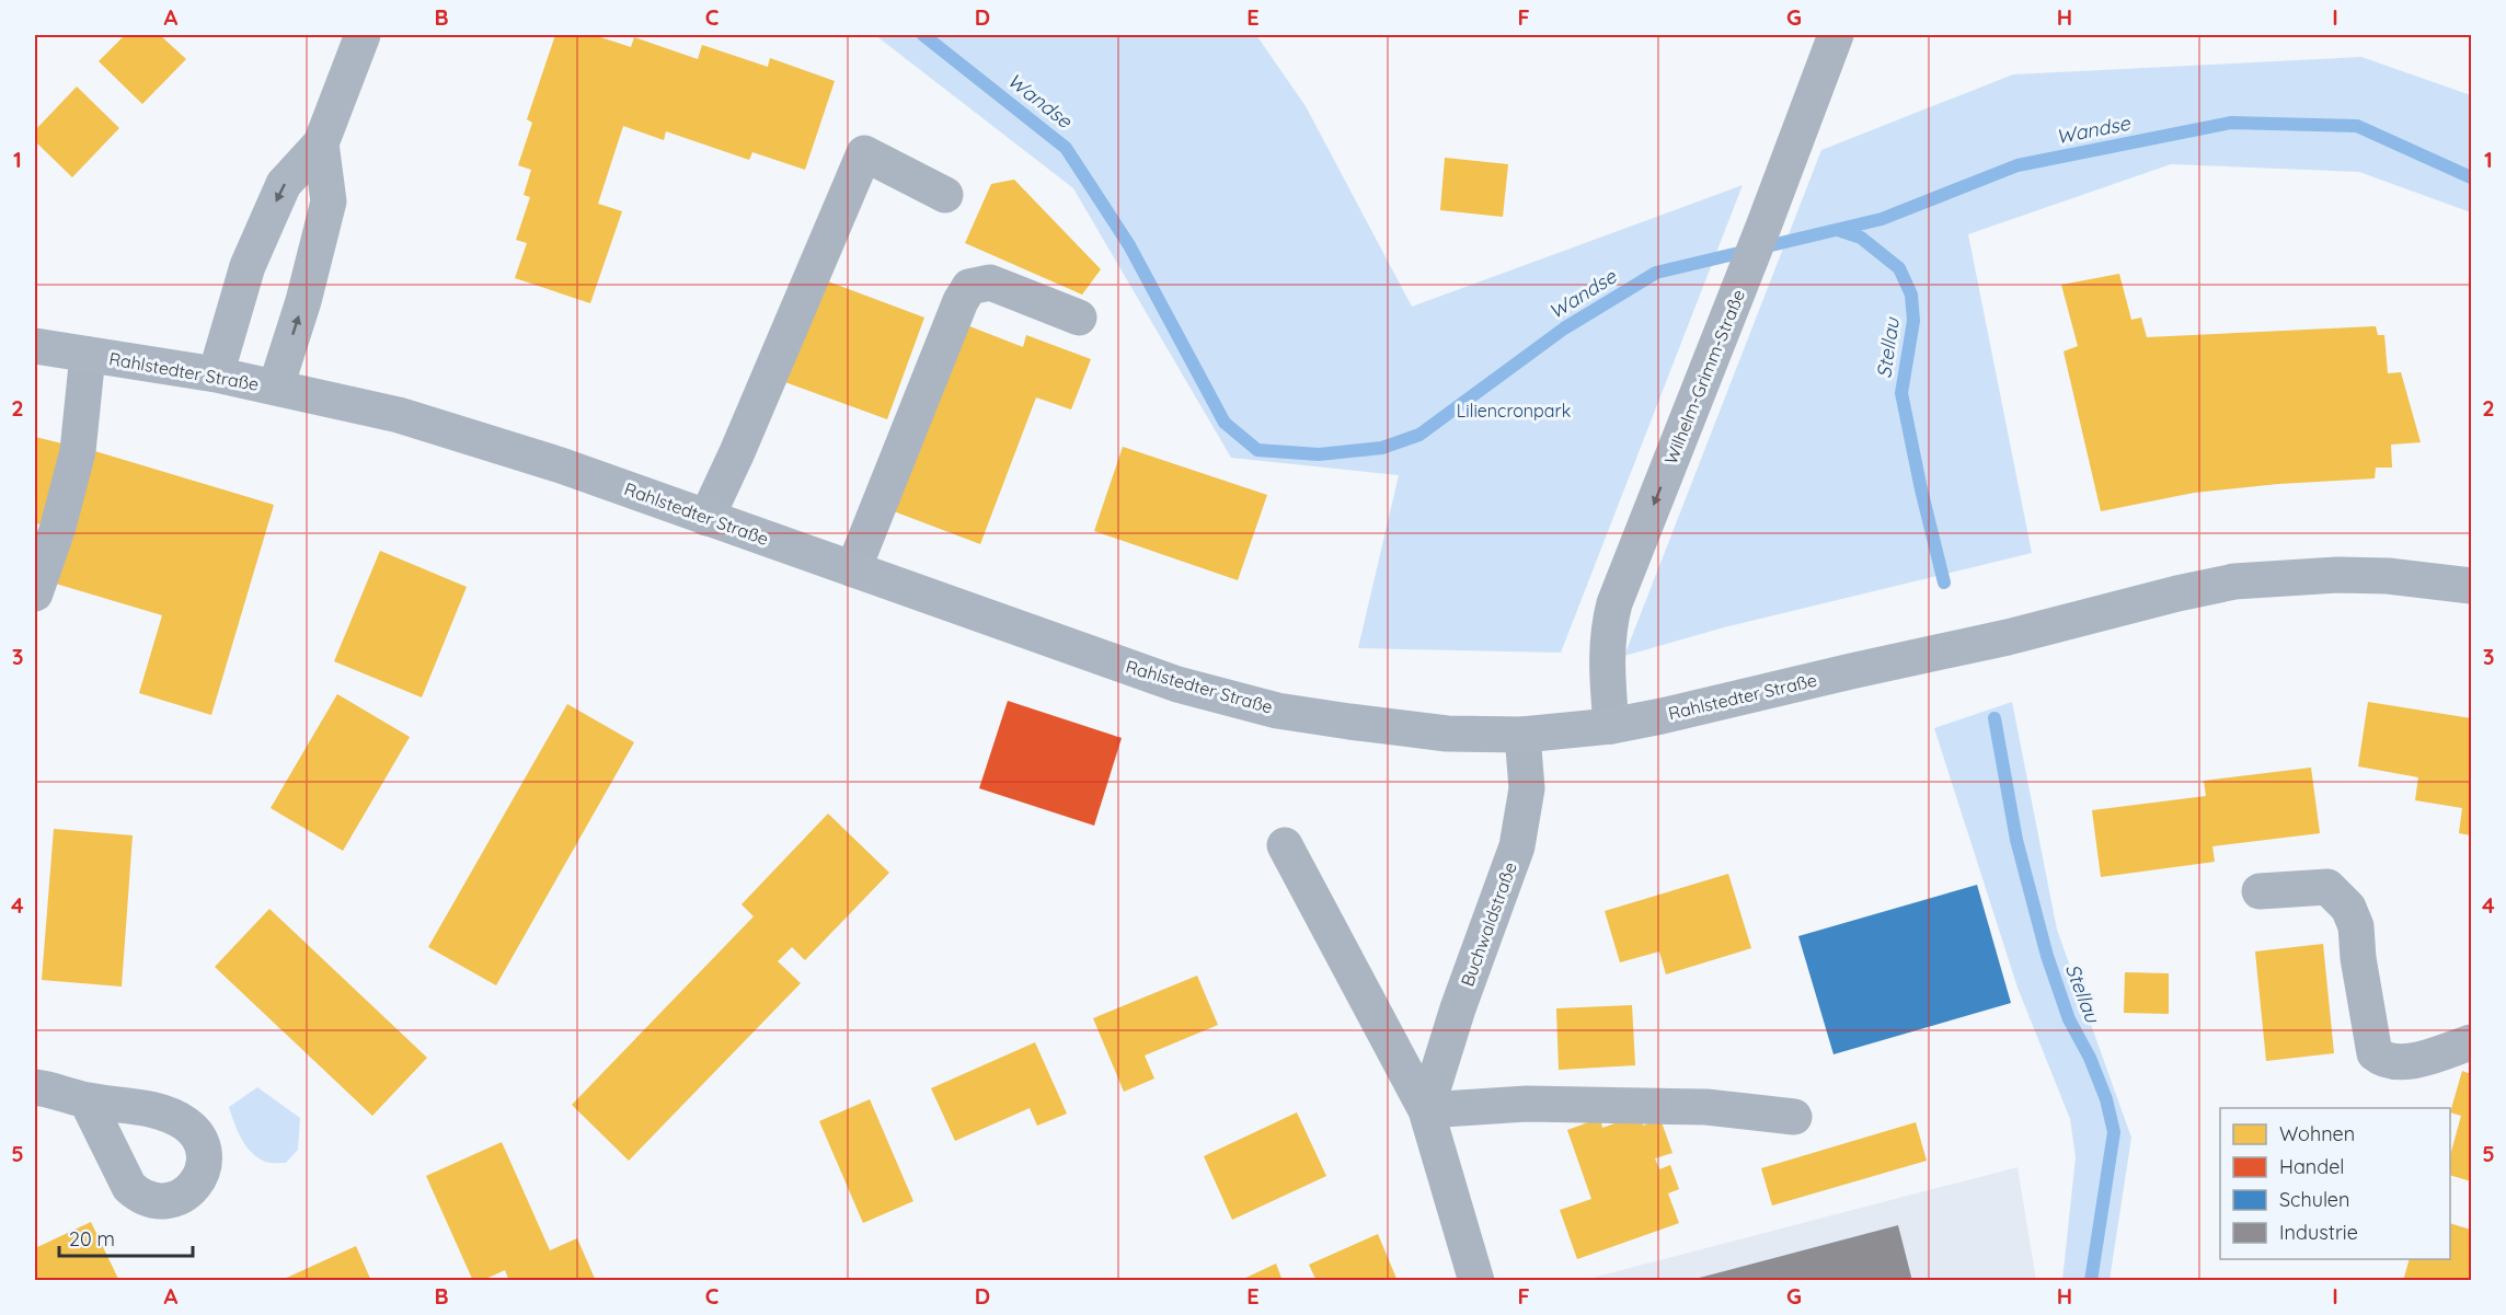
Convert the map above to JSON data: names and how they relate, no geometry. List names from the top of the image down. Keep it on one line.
{"streets":{"main road":["Rahlstedter Straße"],"street":["Wilhelm-Grimm-Straße","Buchwaldstraße"]},"crossings":[["Rahlstedter Straße","Wilhelm-Grimm-Straße"],["Rahlstedter Straße","Buchwaldstraße"]],"one_way":["Wilhelm-Grimm-Straße"],"water":["Wandse","Stellau"],"parks":["Liliencronpark"],"legend":["Wohnen","Handel","Schulen","Industrie"],"scale_bar":"20 m","grid":{"columns":["A","B","C","D","E","F","G","H","I"],"rows":["1","2","3","4","5"]}}
